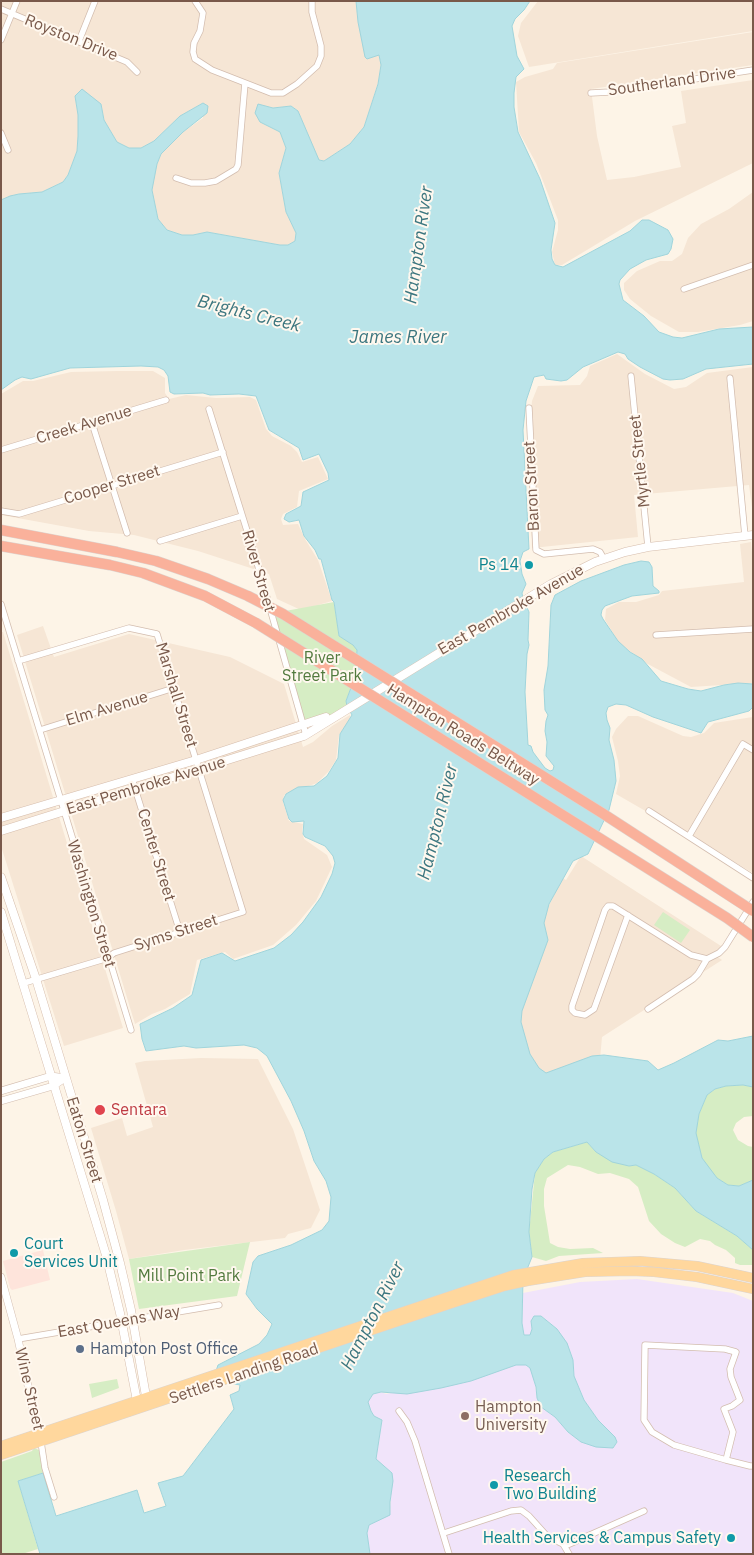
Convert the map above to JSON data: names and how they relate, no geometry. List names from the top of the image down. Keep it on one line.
{"streets":{"highway":["Hampton Roads Beltway"],"main road":["East Pembroke Avenue","Eaton Street","Settlers Landing Road"],"street":["Royston Drive","Southerland Drive","Creek Avenue","Myrtle Street","Cooper Street","Baron Street","River Street","Marshall Street","Elm Avenue","Center Street","Washington Street","Syms Street","East Queens Way","Wine Street"]},"crossings":[["Myrtle Street","East Pembroke Avenue"],["Cooper Street","River Street"],["Baron Street","East Pembroke Avenue"],["River Street","East Pembroke Avenue"],["East Pembroke Avenue","Marshall Street"],["East Pembroke Avenue","Center Street"],["East Pembroke Avenue","Washington Street"],["Marshall Street","Elm Avenue"],["Marshall Street","Washington Street"],["Marshall Street","Syms Street"],["Elm Avenue","Washington Street"],["Center Street","Syms Street"],["Washington Street","Syms Street"],["Syms Street","Eaton Street"],["Eaton Street","East Queens Way"],["Eaton Street","Settlers Landing Road"],["East Queens Way","Wine Street"],["Settlers Landing Road","Wine Street"]],"water":["Hampton River","Brights Creek","James River"],"parks":["River Street Park","Mill Point Park"],"places":["Ps 14","Sentara","Court Services Unit","Hampton Post Office","Hampton University","Research Two Building","Health Services & Campus Safety"]}
